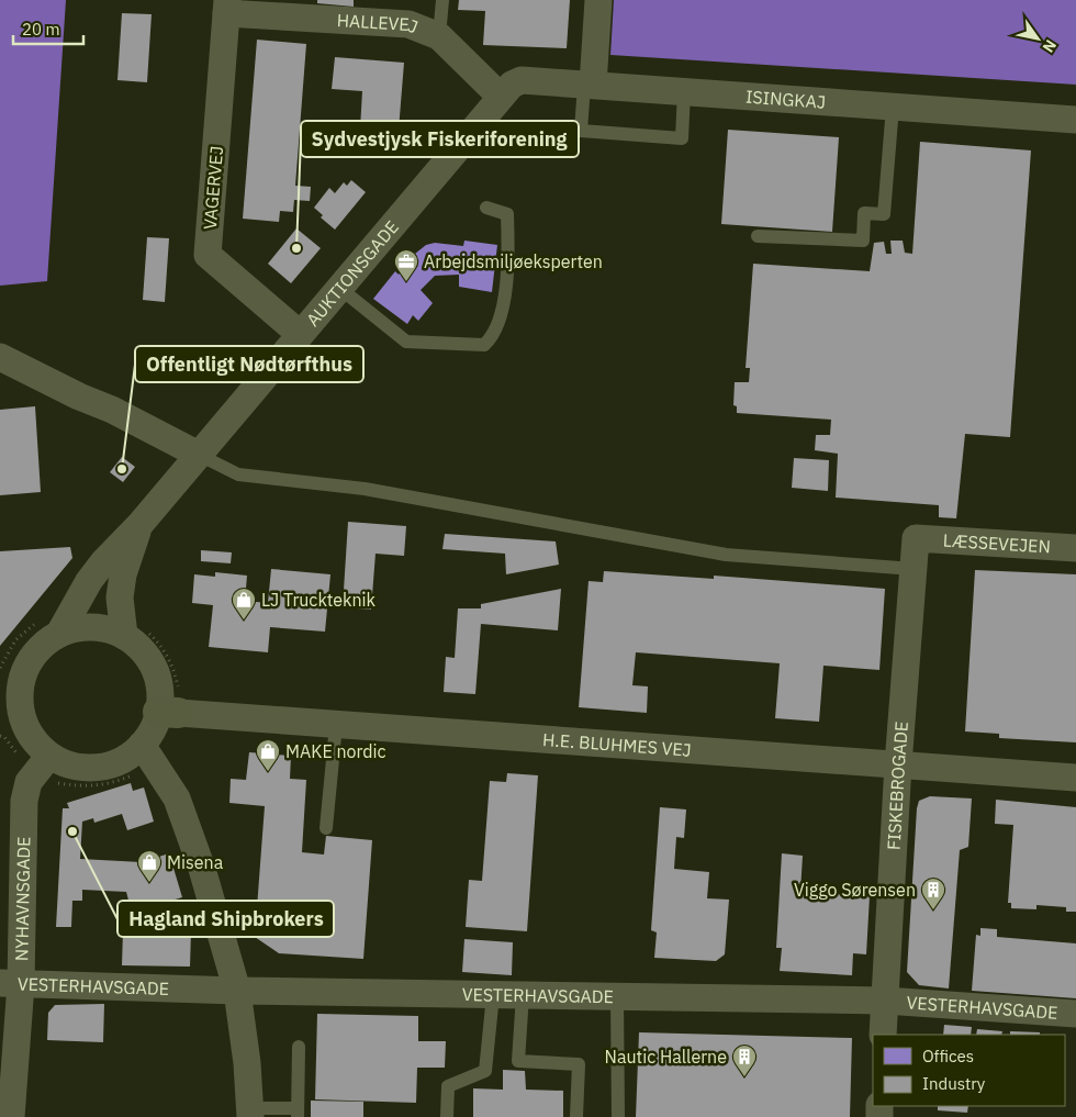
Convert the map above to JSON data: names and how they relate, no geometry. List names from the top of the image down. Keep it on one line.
{"streets":{"street":["HALLEVEJ","ISINGKAJ","VAGERVEJ","AUKTIONSGADE","LÆSSEVEJEN","H.E. BLUHMES VEJ","FISKEBROGADE","NYHAVNSGADE","VESTERHAVSGADE"]},"crossings":[["HALLEVEJ","ISINGKAJ"],["HALLEVEJ","VAGERVEJ"],["HALLEVEJ","AUKTIONSGADE"],["ISINGKAJ","AUKTIONSGADE"],["VAGERVEJ","AUKTIONSGADE"],["LÆSSEVEJEN","FISKEBROGADE"],["H.E. BLUHMES VEJ","FISKEBROGADE"],["FISKEBROGADE","VESTERHAVSGADE"],["NYHAVNSGADE","VESTERHAVSGADE"]],"places":{"other":["Sydvestjysk Fiskeriforening","Offentligt Nødtørfthus","Hagland Shipbrokers"],"office":["Arbejdsmiljøeksperten"],"shop":["LJ Truckteknik","MAKE nordic","Misena"],"building":["Viggo Sørensen","Nautic Hallerne"]},"legend":["Offices","Industry"],"scale_bar":"20 m","north":"bottom right"}
